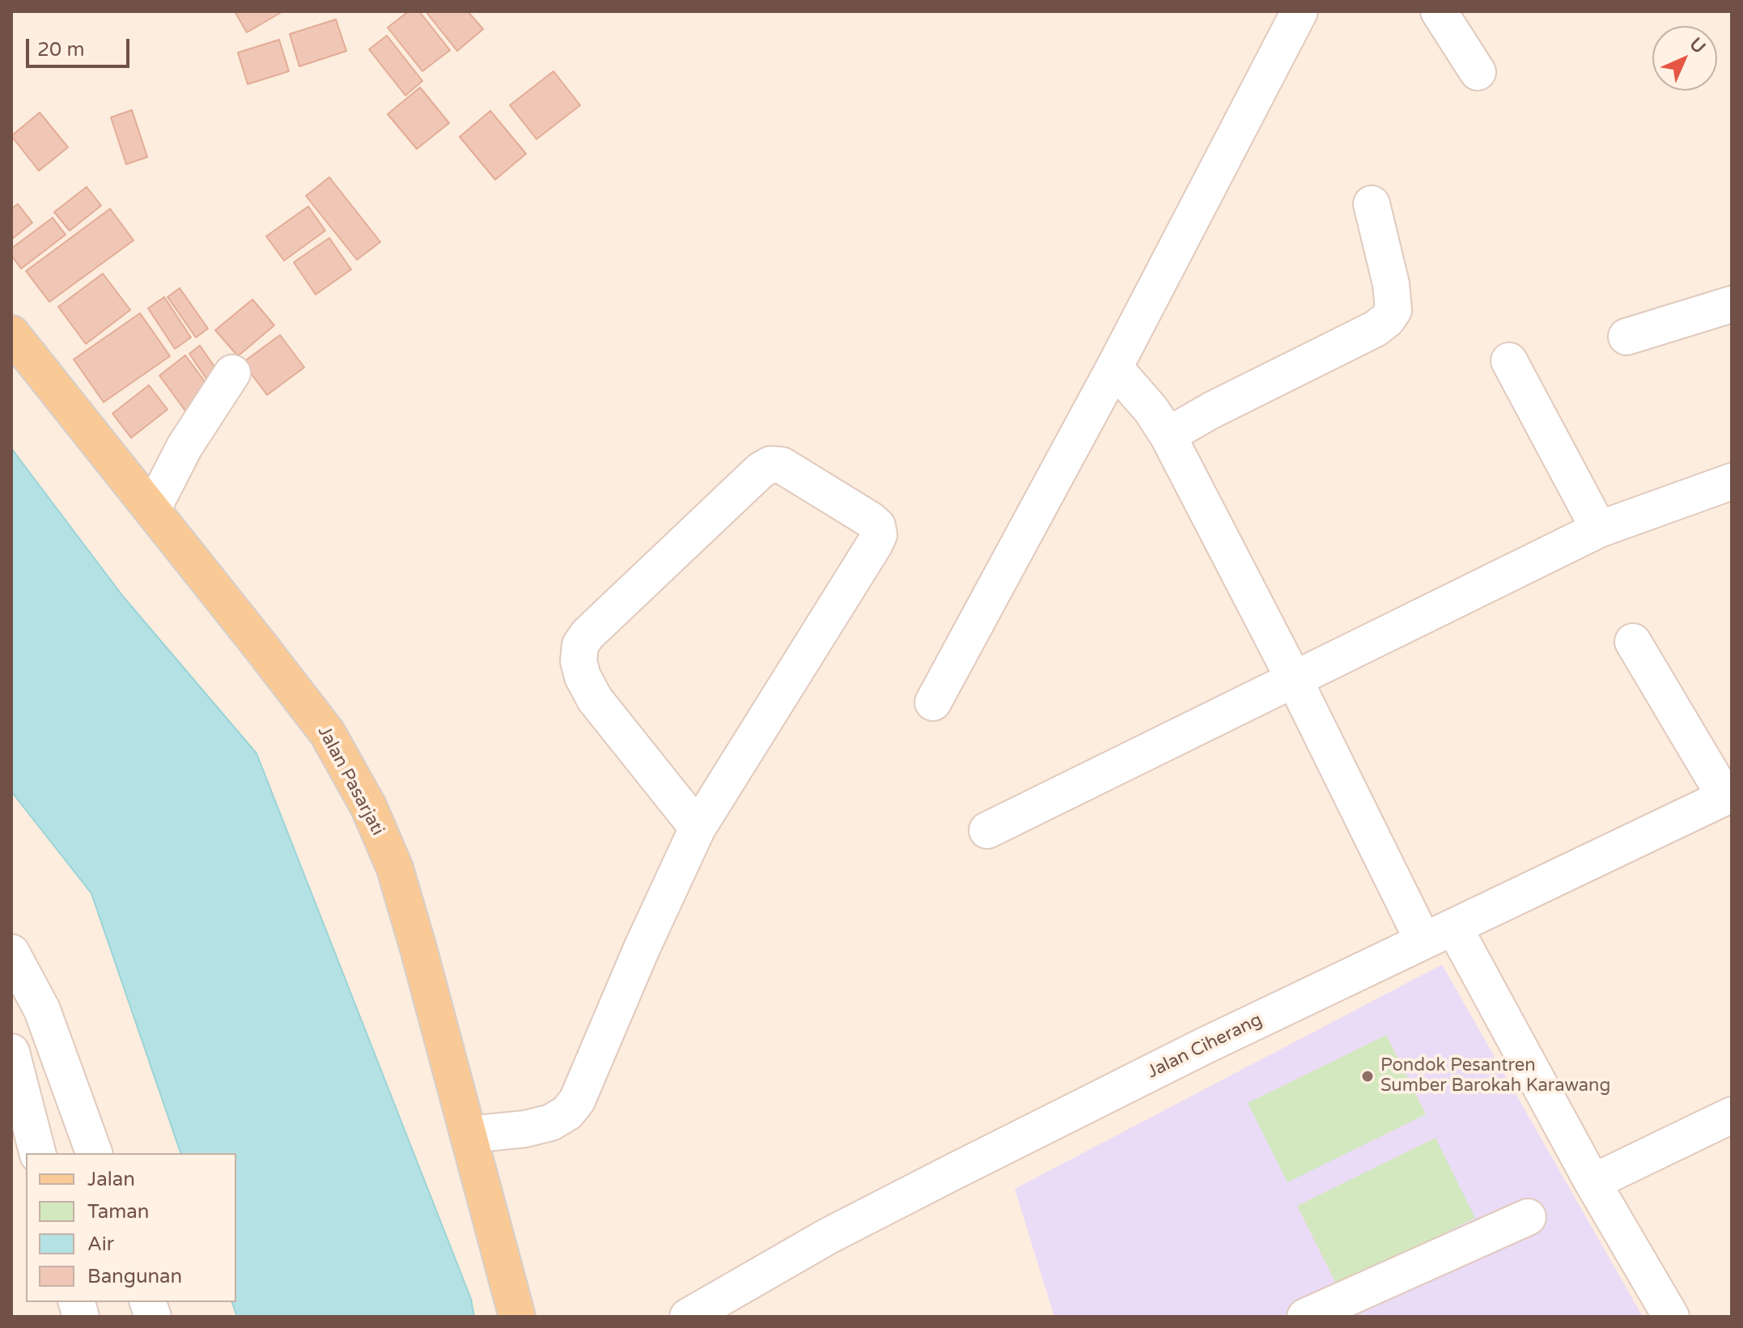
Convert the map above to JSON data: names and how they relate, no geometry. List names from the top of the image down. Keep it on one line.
{"streets":{"main road":["Jalan Pasarjati"],"street":["Jalan Ciherang"]},"places":["Pondok Pesantren Sumber Barokah Karawang"],"legend":["Jalan","Taman","Air","Bangunan"],"scale_bar":"20 m","north":"top right"}
